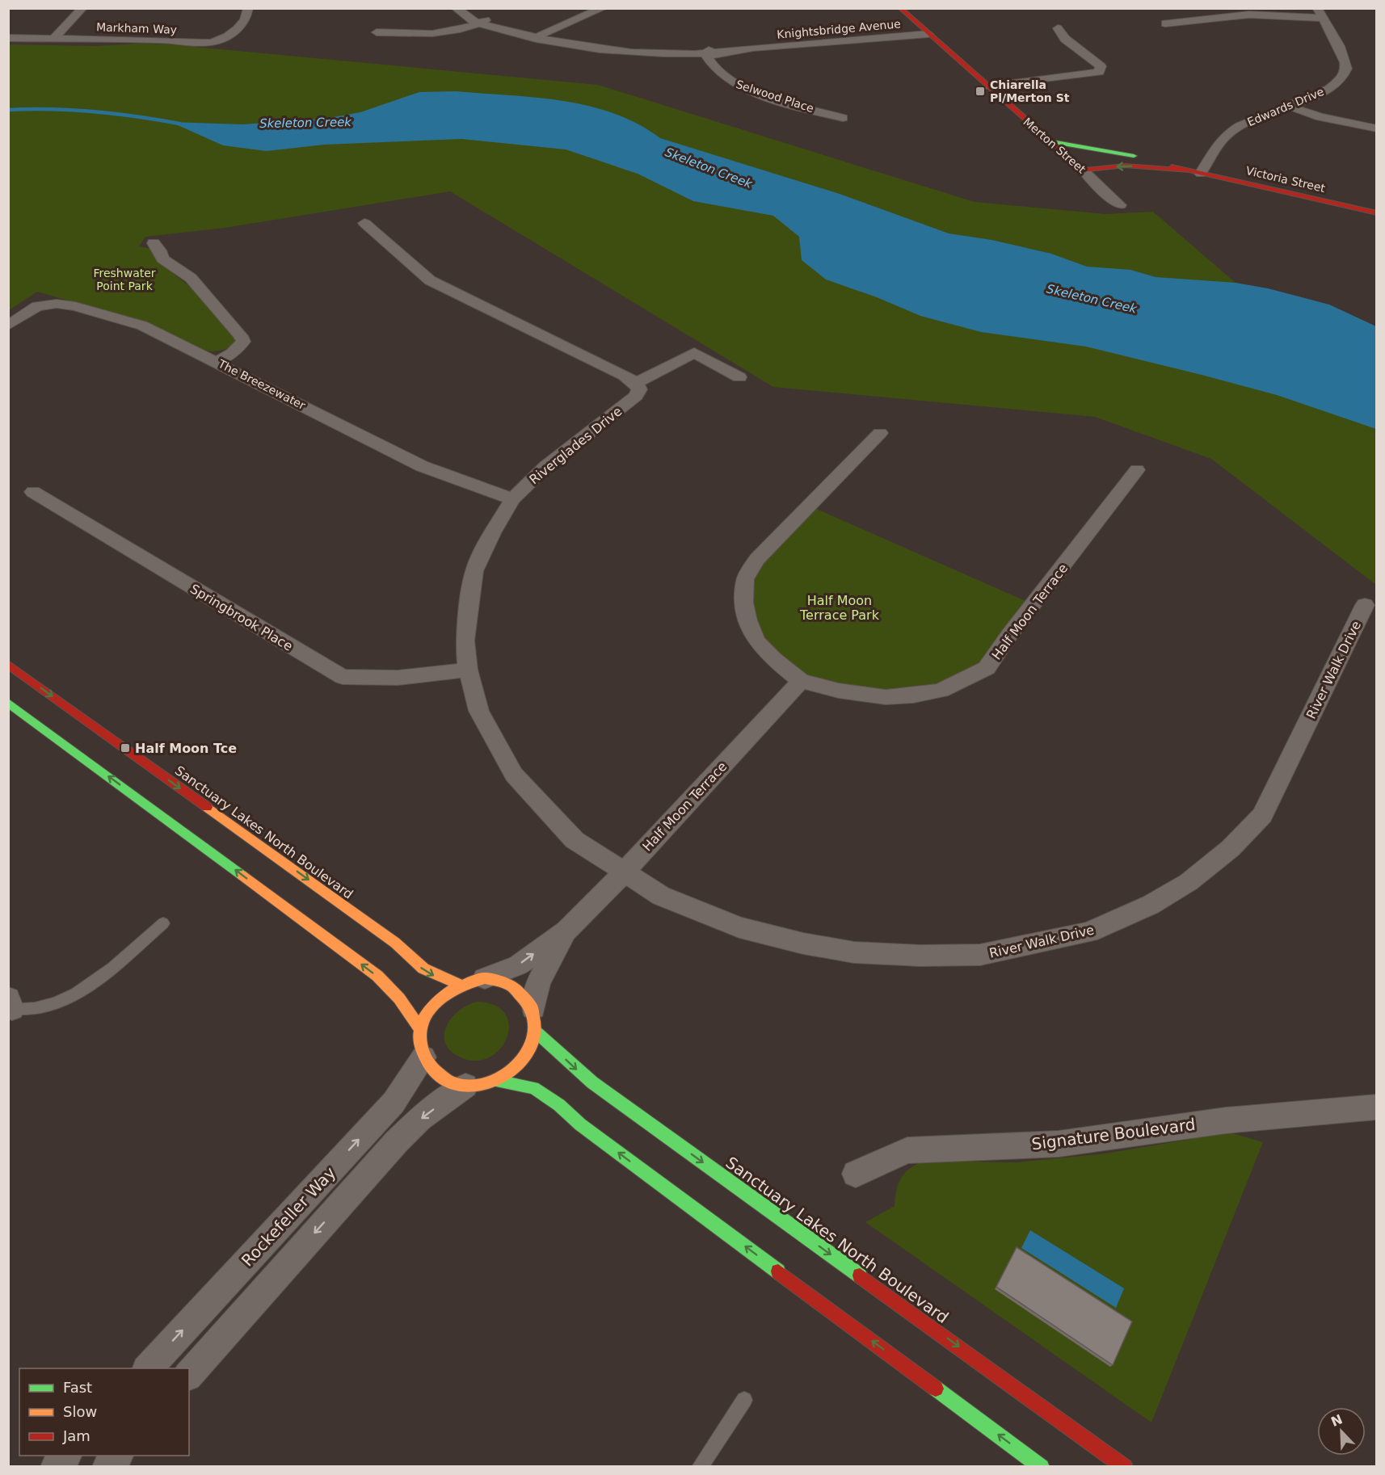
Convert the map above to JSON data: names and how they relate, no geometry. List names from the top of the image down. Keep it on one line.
{"streets":{"street":["Markham Way","Knightsbridge Avenue","Selwood Place","Edwards Drive","Merton Street","Victoria Street","The Breezewater","Riverglades Drive","Half Moon Terrace","Springbrook Place","River Walk Drive","Sanctuary Lakes North Boulevard","Signature Boulevard","Rockefeller Way"]},"crossings":[["Knightsbridge Avenue","Selwood Place"],["Knightsbridge Avenue","Merton Street"],["Edwards Drive","Victoria Street"],["Merton Street","Victoria Street"],["The Breezewater","Riverglades Drive"],["Riverglades Drive","Half Moon Terrace"],["Riverglades Drive","Springbrook Place"],["Riverglades Drive","River Walk Drive"],["Half Moon Terrace","River Walk Drive"],["Half Moon Terrace","Sanctuary Lakes North Boulevard"],["Half Moon Terrace","Rockefeller Way"],["Sanctuary Lakes North Boulevard","Rockefeller Way"]],"water":["Skeleton Creek"],"parks":["Freshwater Point Park","Half Moon Terrace Park"],"places":{"transit":["Chiarella Pl/Merton St","Half Moon Tce"]},"legend":["Fast","Slow","Jam"],"north":"top left"}
